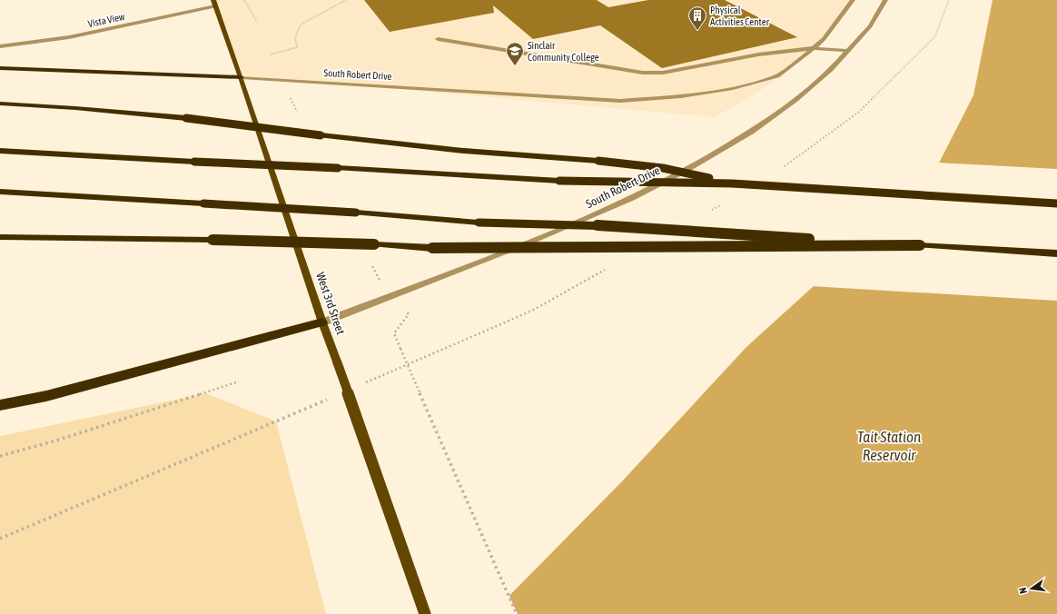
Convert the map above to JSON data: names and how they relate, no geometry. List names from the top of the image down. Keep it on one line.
{"streets":{"main road":["West 3rd Street"],"street":["Vista View","South Robert Drive"]},"crossings":[["Vista View","West 3rd Street"],["South Robert Drive","West 3rd Street"]],"water":["Tait Station Reservoir"],"places":{"building":["Physical Activities Center"],"school or university":["Sinclair Community College"]},"north":"left"}
